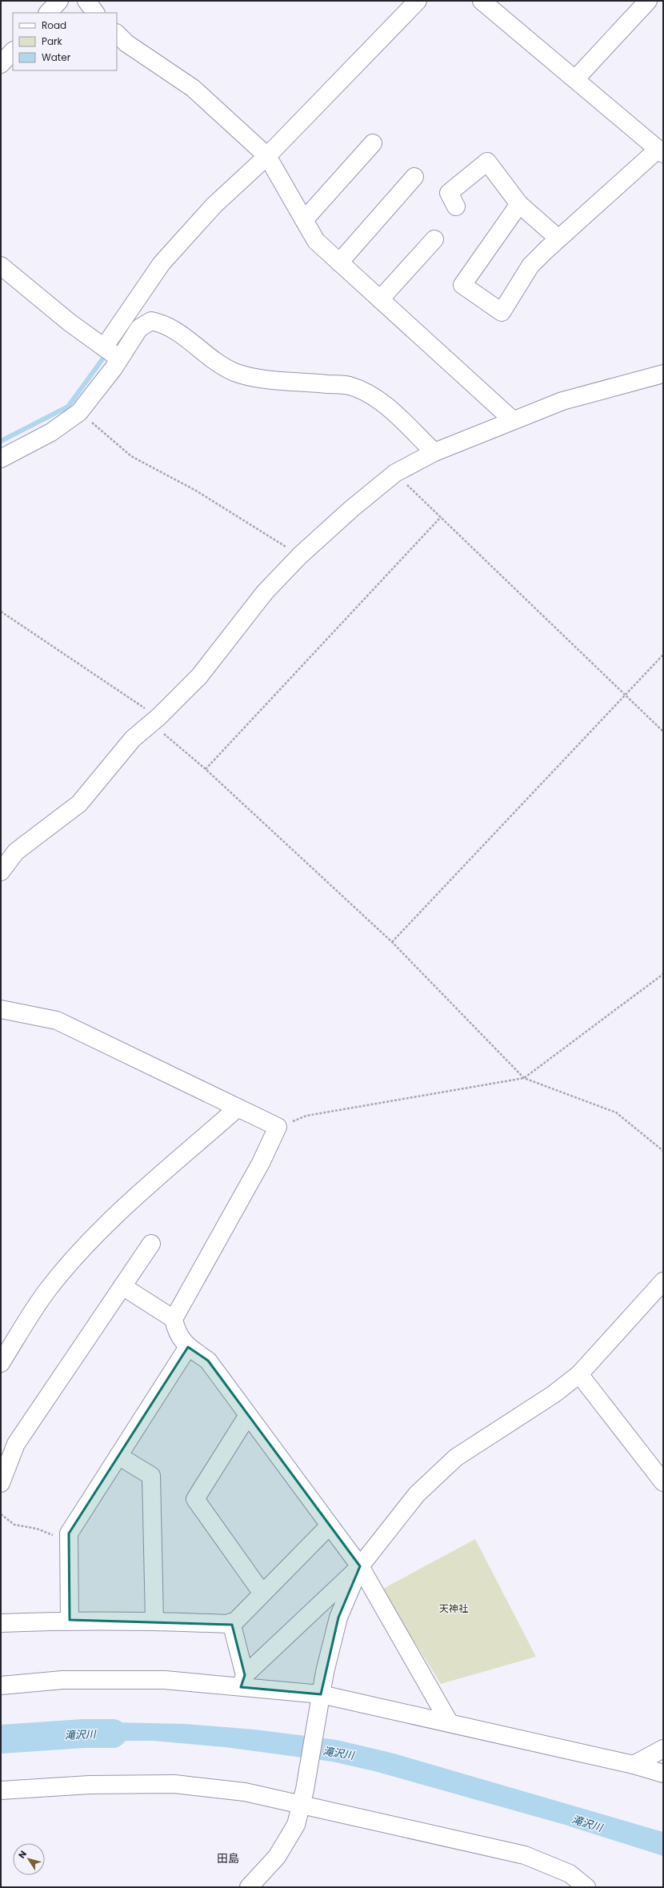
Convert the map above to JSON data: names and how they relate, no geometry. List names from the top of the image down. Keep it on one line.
{"districts":["田島"],"water":["滝沢川"],"parks":["天神社"],"legend":["Road","Park","Water"],"north":"top left"}
